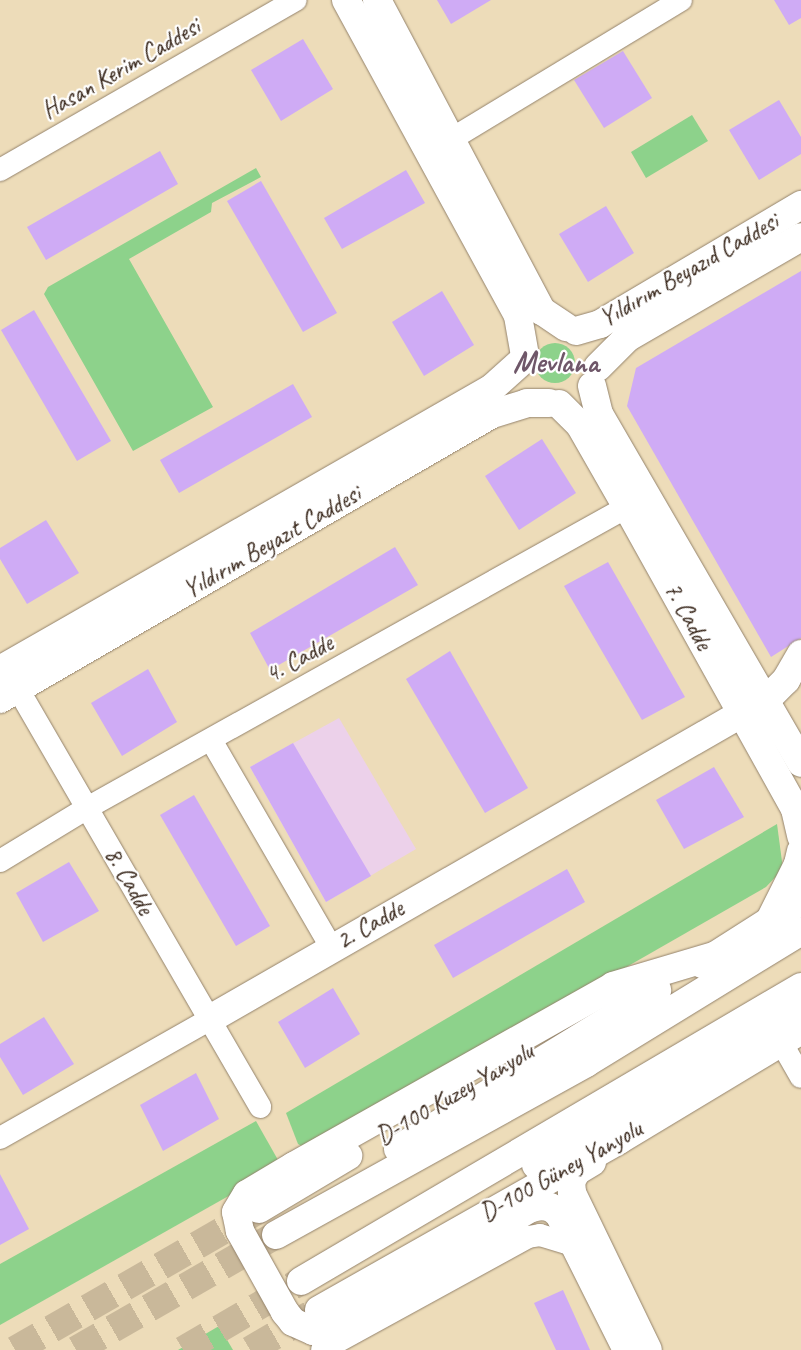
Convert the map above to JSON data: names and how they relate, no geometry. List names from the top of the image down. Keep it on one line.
{"streets":{"main road":["Yıldırım Beyazıd Caddesi","Yıldırım Beyazıt Caddesi","7. Cadde","2. Cadde","D-100 Kuzey Yanyolu","D-100 Güney Yanyolu"],"street":["Hasan Kerim Caddesi","4. Cadde","8. Cadde"]},"crossings":[["Yıldırım Beyazıd Caddesi","Yıldırım Beyazıt Caddesi"],["Yıldırım Beyazıd Caddesi","7. Cadde"],["Yıldırım Beyazıt Caddesi","7. Cadde"],["Yıldırım Beyazıt Caddesi","8. Cadde"],["7. Cadde","4. Cadde"],["7. Cadde","2. Cadde"],["4. Cadde","8. Cadde"],["8. Cadde","2. Cadde"]],"districts":["Mevlana"]}
